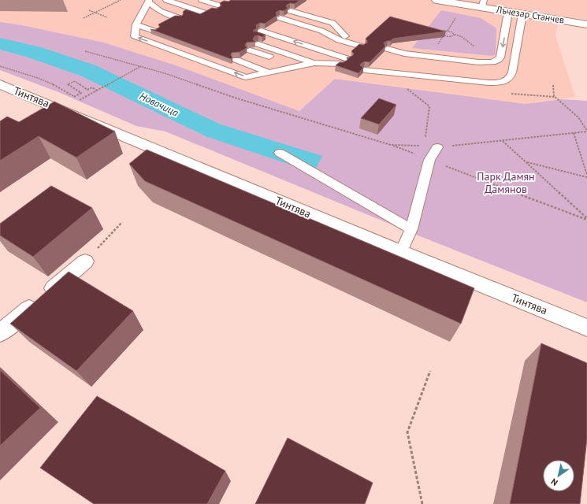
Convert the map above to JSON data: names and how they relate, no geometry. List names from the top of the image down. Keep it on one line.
{"streets":{"street":["Лъчезар Станчев","Тинтява"]},"water":["Новачица"],"parks":["Парк Дамян Дамянов"],"north":"bottom left"}
